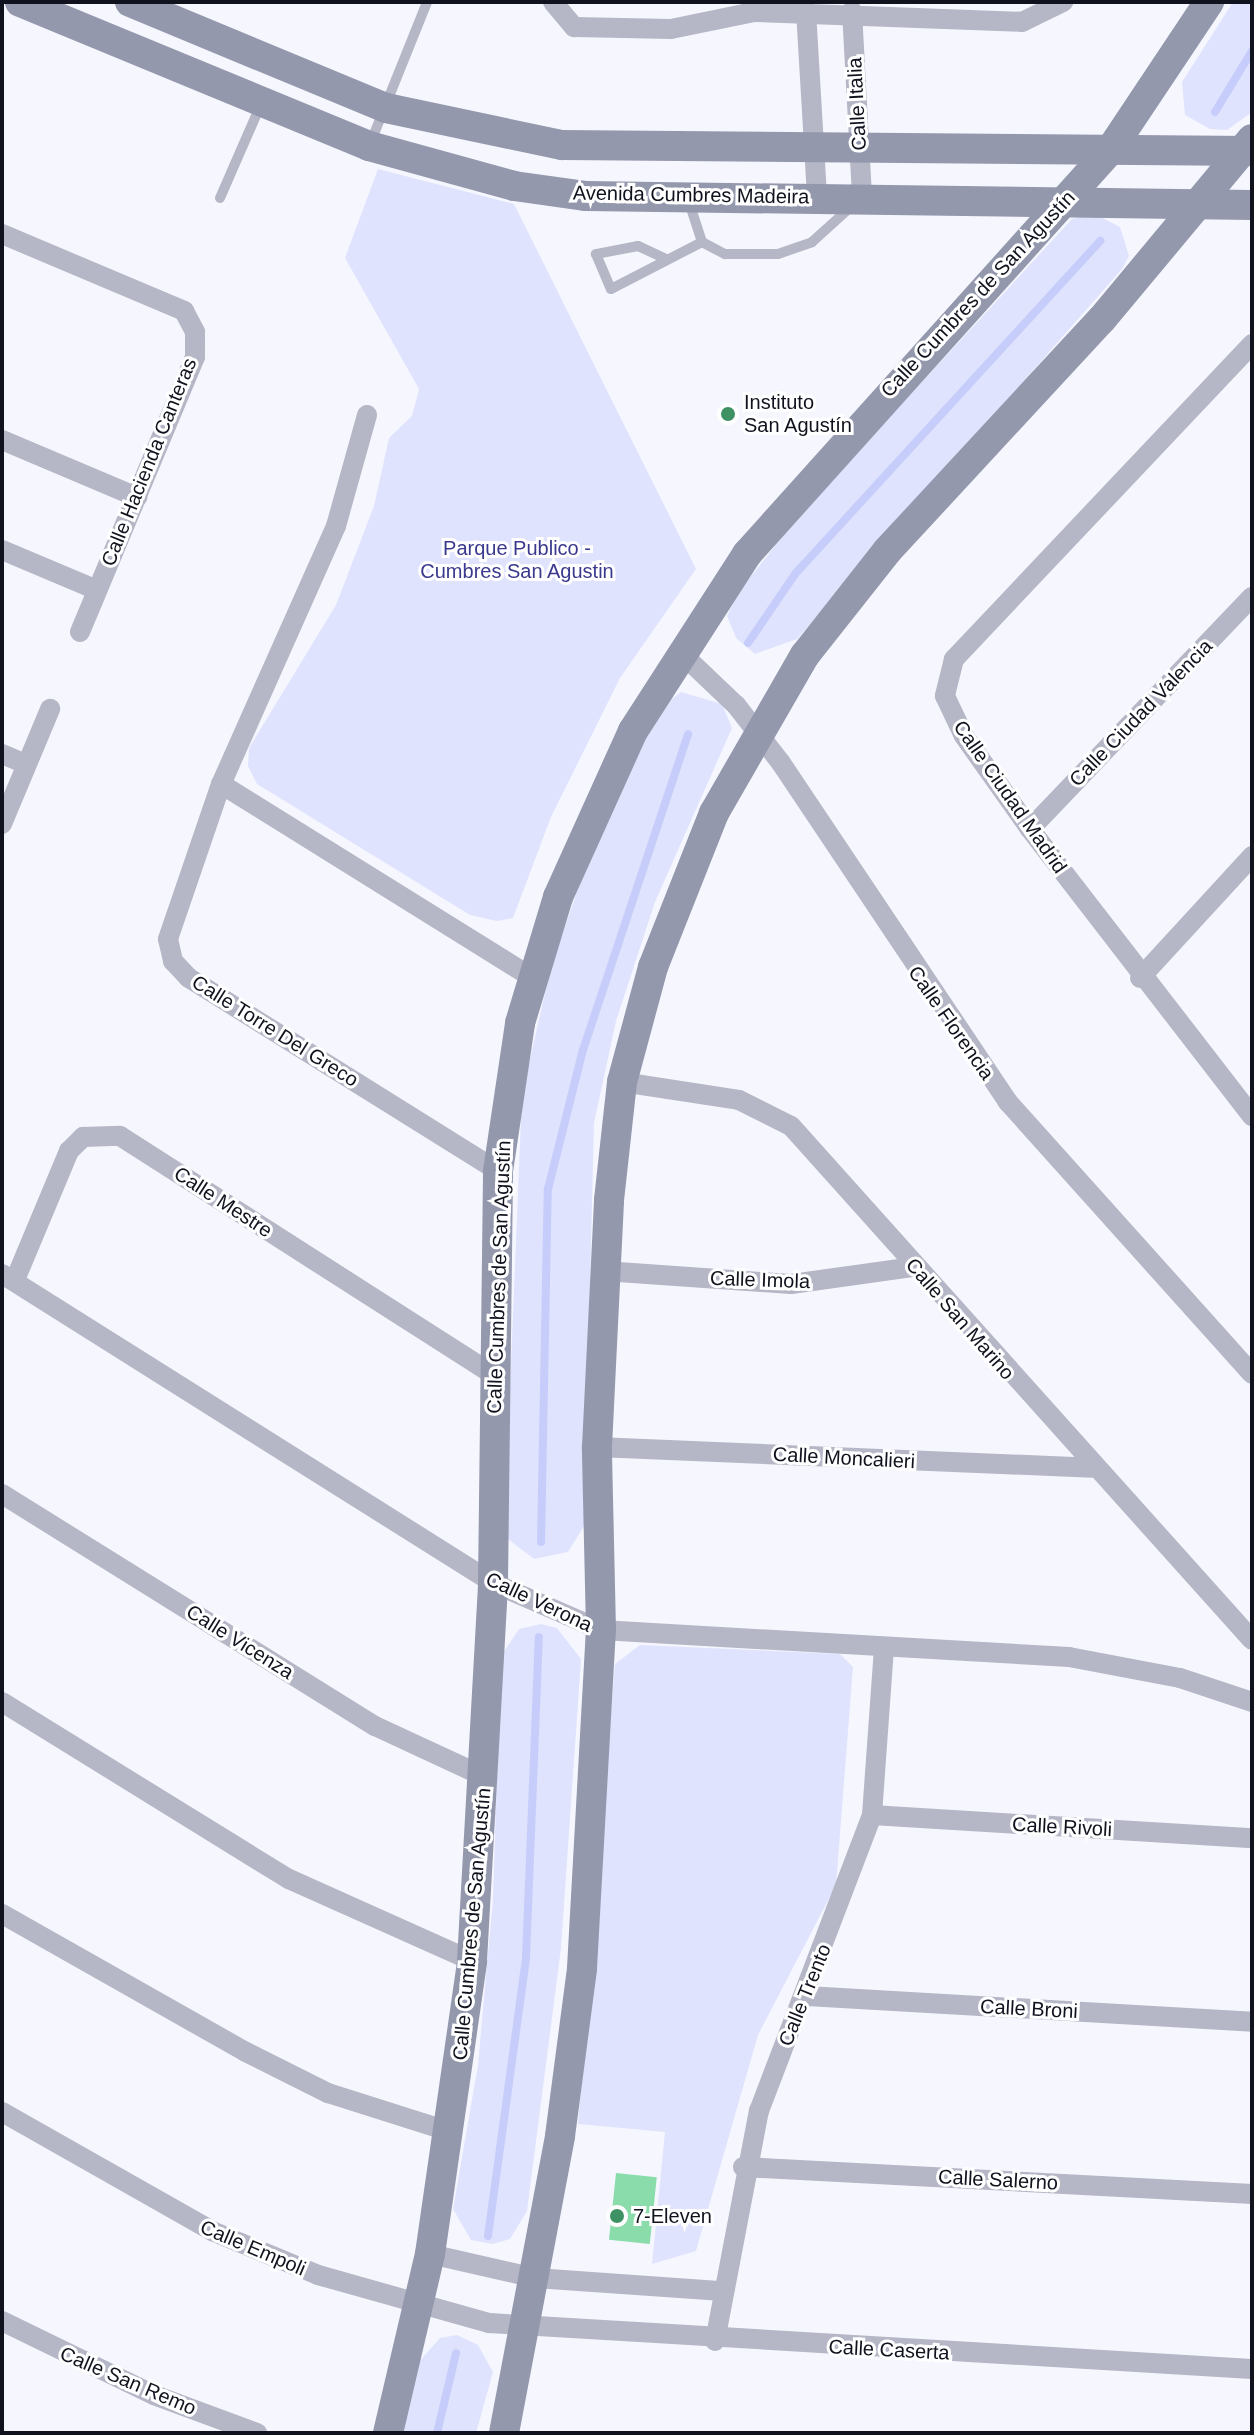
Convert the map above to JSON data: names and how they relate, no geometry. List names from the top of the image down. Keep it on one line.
{"streets":{"street":["Calle Italia","Avenida Cumbres Madeira","Calle Cumbres de San Agustín","Calle Hacienda Canteras","Calle Ciudad Valencia","Calle Ciudad Madrid","Calle Florencia","Calle Torre Del Greco","Calle Mestre","Calle Imola","Calle San Marino","Calle Moncalieri","Calle Verona","Calle Vicenza","Calle Rivoli","Calle Trento","Calle Broni","Calle Salerno","Calle Empoli","Calle Caserta","Calle San Remo"]},"crossings":[["Calle Italia","Avenida Cumbres Madeira"],["Avenida Cumbres Madeira","Calle Cumbres de San Agustín"],["Calle Cumbres de San Agustín","Calle Florencia"],["Calle Cumbres de San Agustín","Calle Torre Del Greco"],["Calle Cumbres de San Agustín","Calle Mestre"],["Calle Cumbres de San Agustín","Calle Verona"],["Calle Cumbres de San Agustín","Calle Vicenza"],["Calle Cumbres de San Agustín","Calle Empoli"],["Calle Ciudad Valencia","Calle Ciudad Madrid"],["Calle Mestre","Calle Verona"],["Calle Imola","Calle San Marino"],["Calle San Marino","Calle Moncalieri"],["Calle Verona","Calle Trento"],["Calle Rivoli","Calle Trento"],["Calle Trento","Calle Broni"],["Calle Trento","Calle Salerno"],["Calle Trento","Calle Caserta"],["Calle Empoli","Calle Caserta"]],"parks":["Parque Publico - Cumbres San Agustin"],"places":["Instituto San Agustín","7-Eleven"]}
